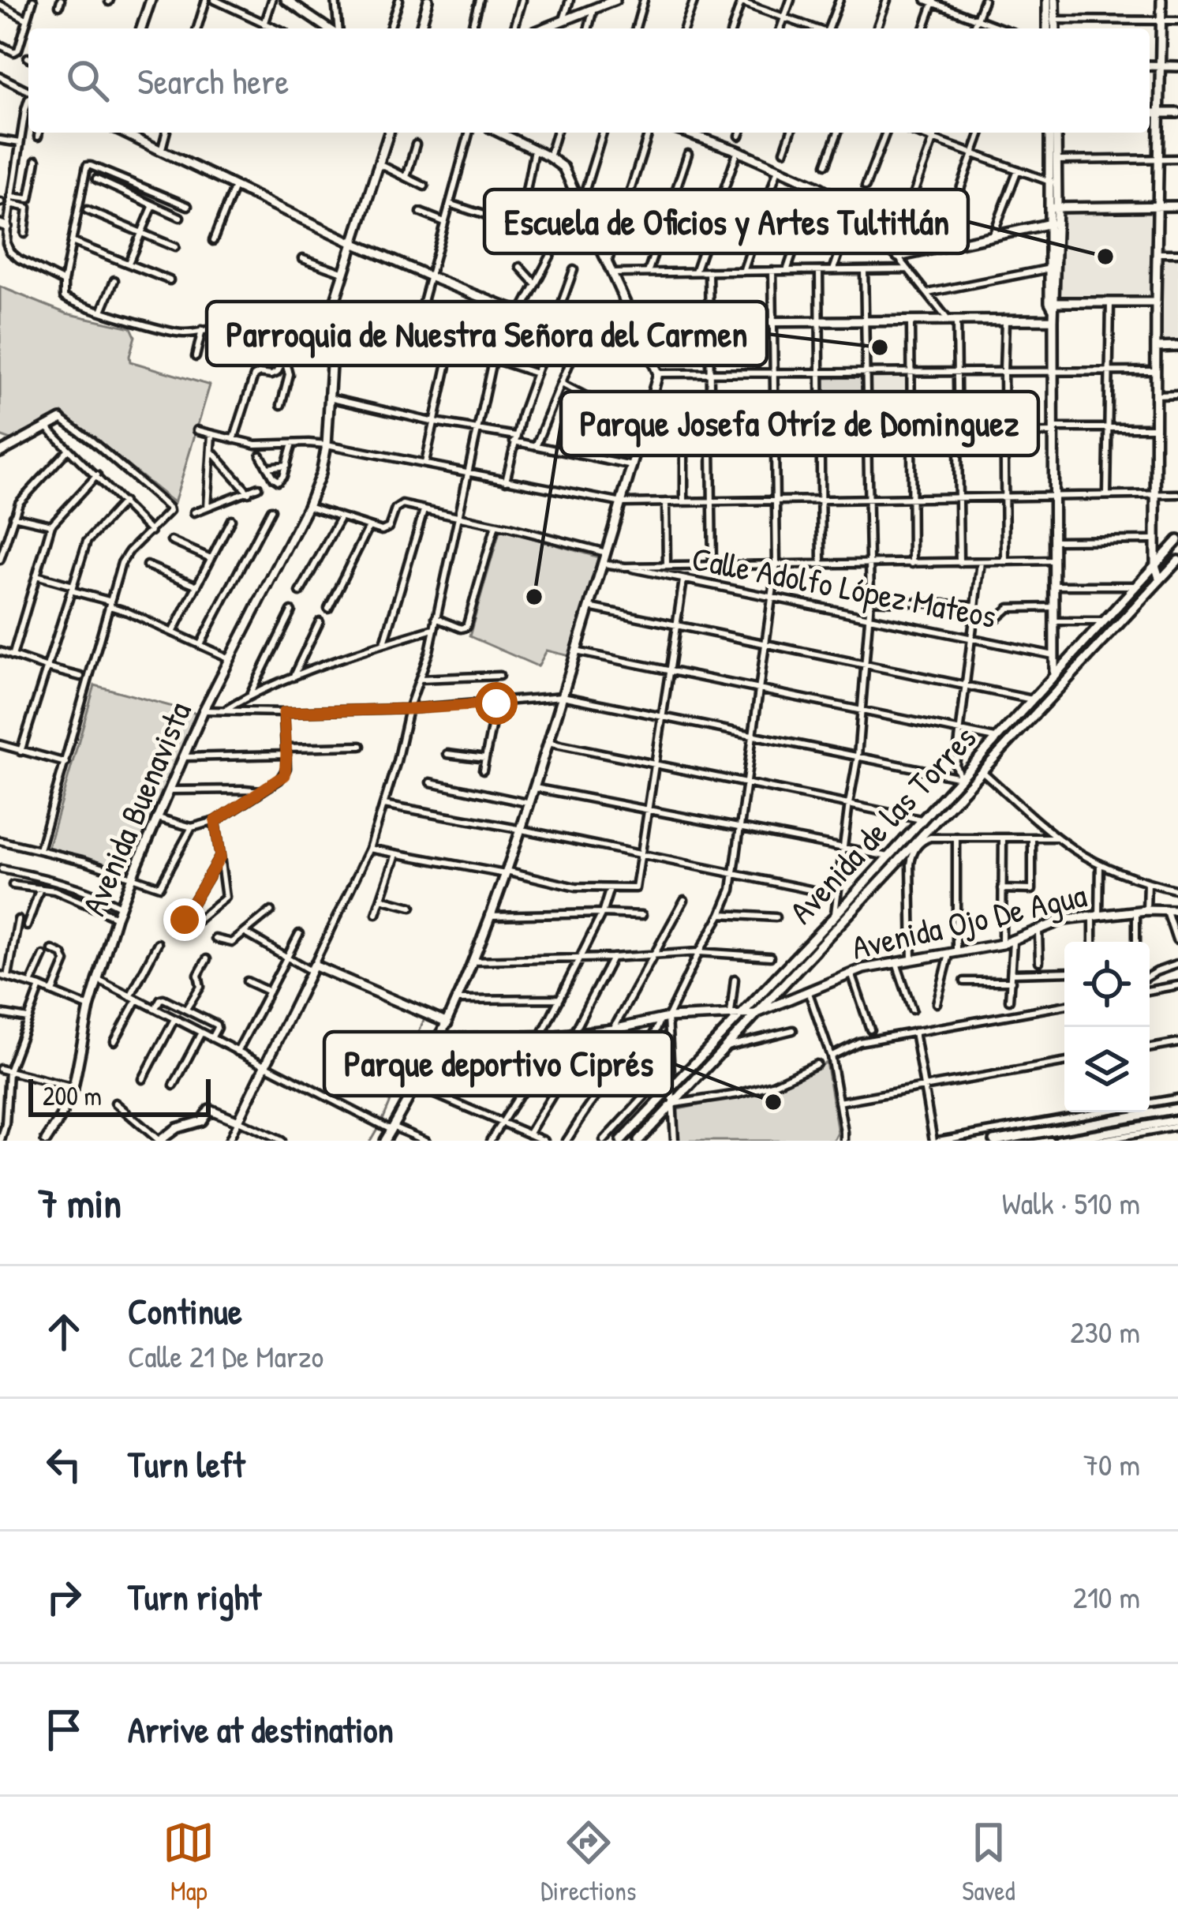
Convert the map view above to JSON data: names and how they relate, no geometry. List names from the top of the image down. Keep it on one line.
{"streets":{"street":["Calle Adolfo López Mateos","Avenida Buenavista","Avenida de las Torres","Avenida Ojo De Agua"]},"crossings":[["Avenida de las Torres","Avenida Ojo De Agua"]],"places":["Escuela de Oficios y Artes Tultitlán","Parroquia de Nuestra Señora del Carmen","Parque Josefa Otríz de Dominguez","Parque deportivo Ciprés"],"scale_bar":"200 m","page":{"search":"Search here","scale":"200 m","heading":["7 min","Walk · 510 m"],"list":[["Continue","Calle 21 De Marzo","230 m"],["Turn left","70 m"],["Turn right","210 m"],"Arrive at destination"],"nav":["Map","Directions","Saved"]}}
